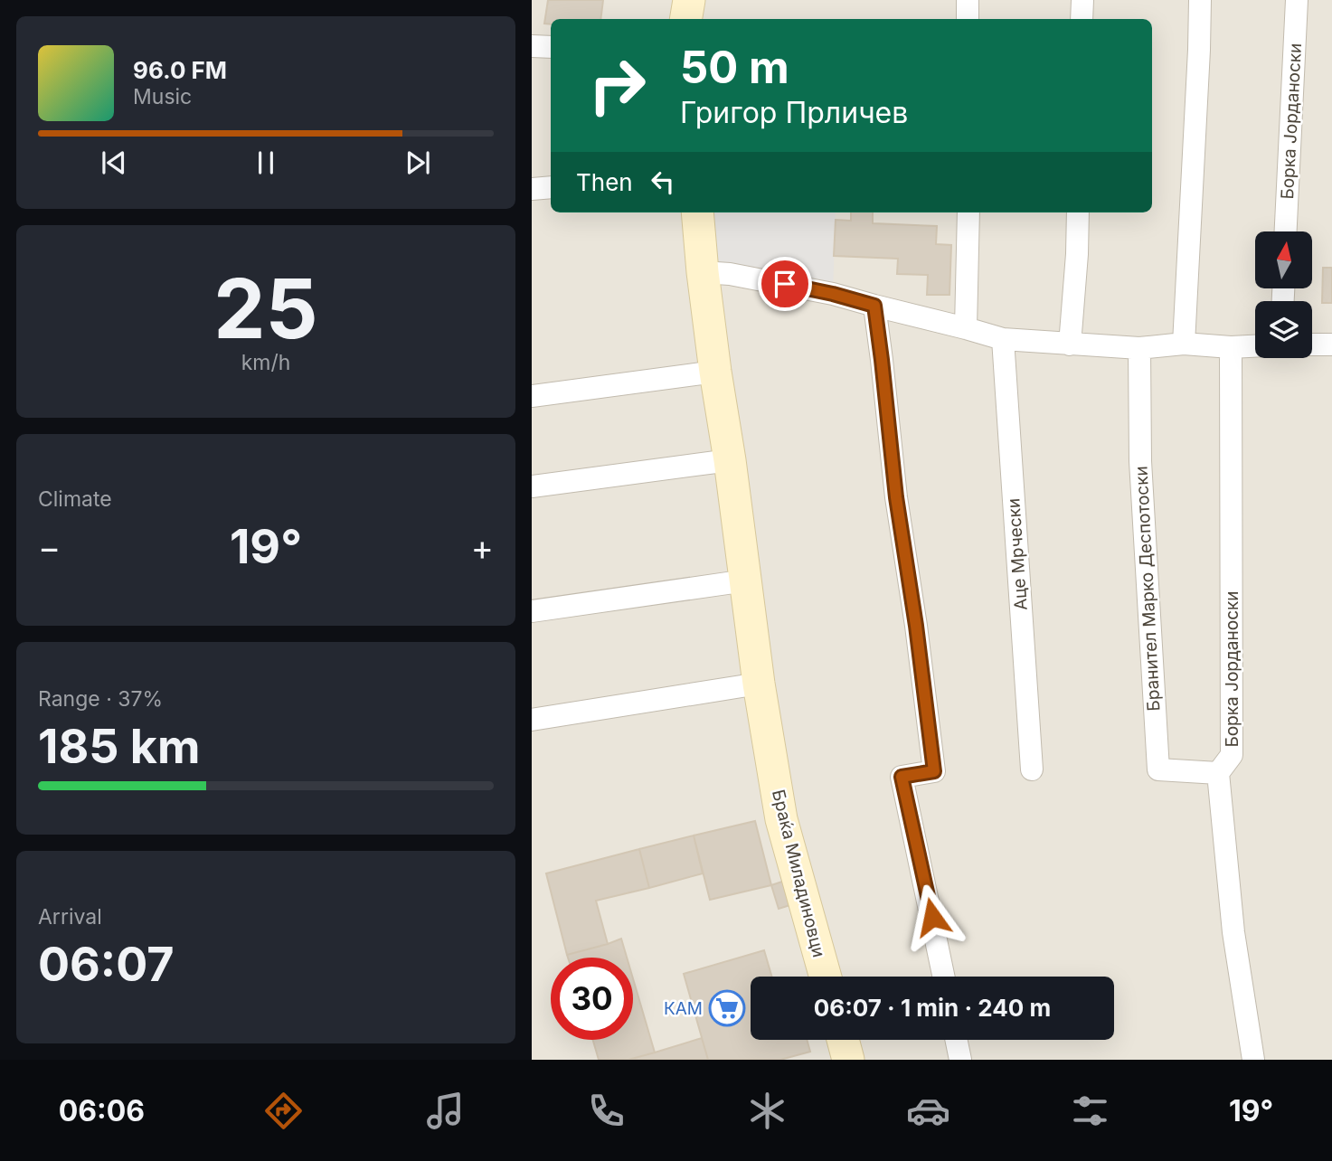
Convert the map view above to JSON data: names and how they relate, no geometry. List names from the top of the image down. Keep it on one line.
{"streets":{"street":["Борка Јорданоски","Аце Мрчески","Бранител Марко Деспотоски","Браќа Миладиновци"]},"crossings":[["Борка Јорданоски","Бранител Марко Деспотоски"]],"places":{"supermarket":["КАМ"]},"north":"top","page":{"turn":["50 m","Григор Прличев"],"song":["96.0 FM","Music"],"then":"Then","tile":[["25","km/h"],"Climate",["Range · 37%","185 km"],["Arrival","06:07"]],"heat":["−","19°","+"],"limit":"30","trip":"06:07 · 1 min · 240 m","tabs":["06:06","19°"]}}
